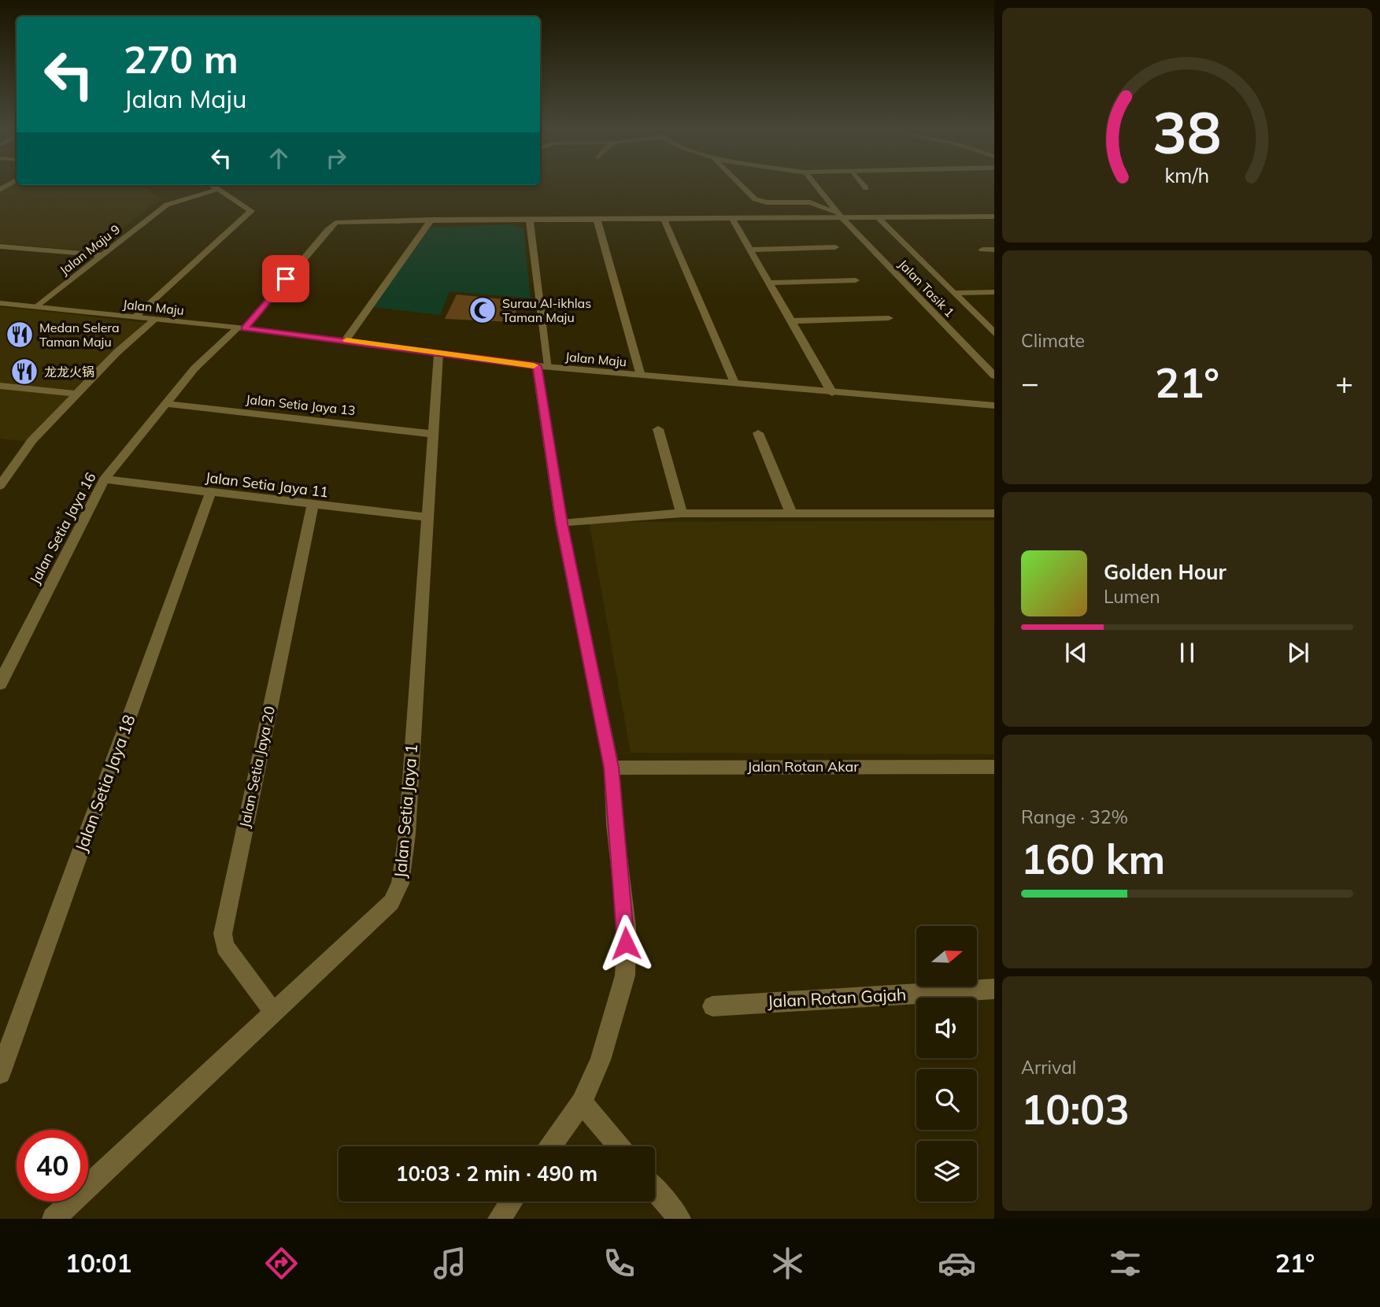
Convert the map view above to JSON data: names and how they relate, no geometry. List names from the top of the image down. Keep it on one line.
{"streets":{"street":["Jalan Maju 9","Jalan Tasik 1","Jalan Maju","Jalan Setia Jaya 13","Jalan Setia Jaya 11","Jalan Setia Jaya 16","Jalan Setia Jaya 20","Jalan Rotan Akar","Jalan Setia Jaya 18","Jalan Setia Jaya 1","Jalan Rotan Gajah"]},"crossings":[["Jalan Maju 9","Jalan Maju"],["Jalan Maju","Jalan Setia Jaya 16"],["Jalan Maju","Jalan Setia Jaya 1"],["Jalan Setia Jaya 13","Jalan Setia Jaya 16"],["Jalan Setia Jaya 13","Jalan Setia Jaya 1"],["Jalan Setia Jaya 11","Jalan Setia Jaya 16"],["Jalan Setia Jaya 11","Jalan Setia Jaya 20"],["Jalan Setia Jaya 11","Jalan Setia Jaya 18"],["Jalan Setia Jaya 11","Jalan Setia Jaya 1"],["Jalan Setia Jaya 20","Jalan Setia Jaya 1"]],"places":{"mosque":["Surau Al-ikhlas Taman Maju"],"restaurant":["Medan Selera Taman Maju","龙龙火锅"]},"north":"right","page":{"turn":["270 m","Jalan Maju"],"tile":["Climate",["Range · 32%","160 km"],["Arrival","10:03"]],"heat":["−","21°","+"],"song":["Golden Hour","Lumen"],"limit":"40","trip":"10:03 · 2 min · 490 m","tabs":["10:01","21°"],"gauge":["38","km/h"]}}
